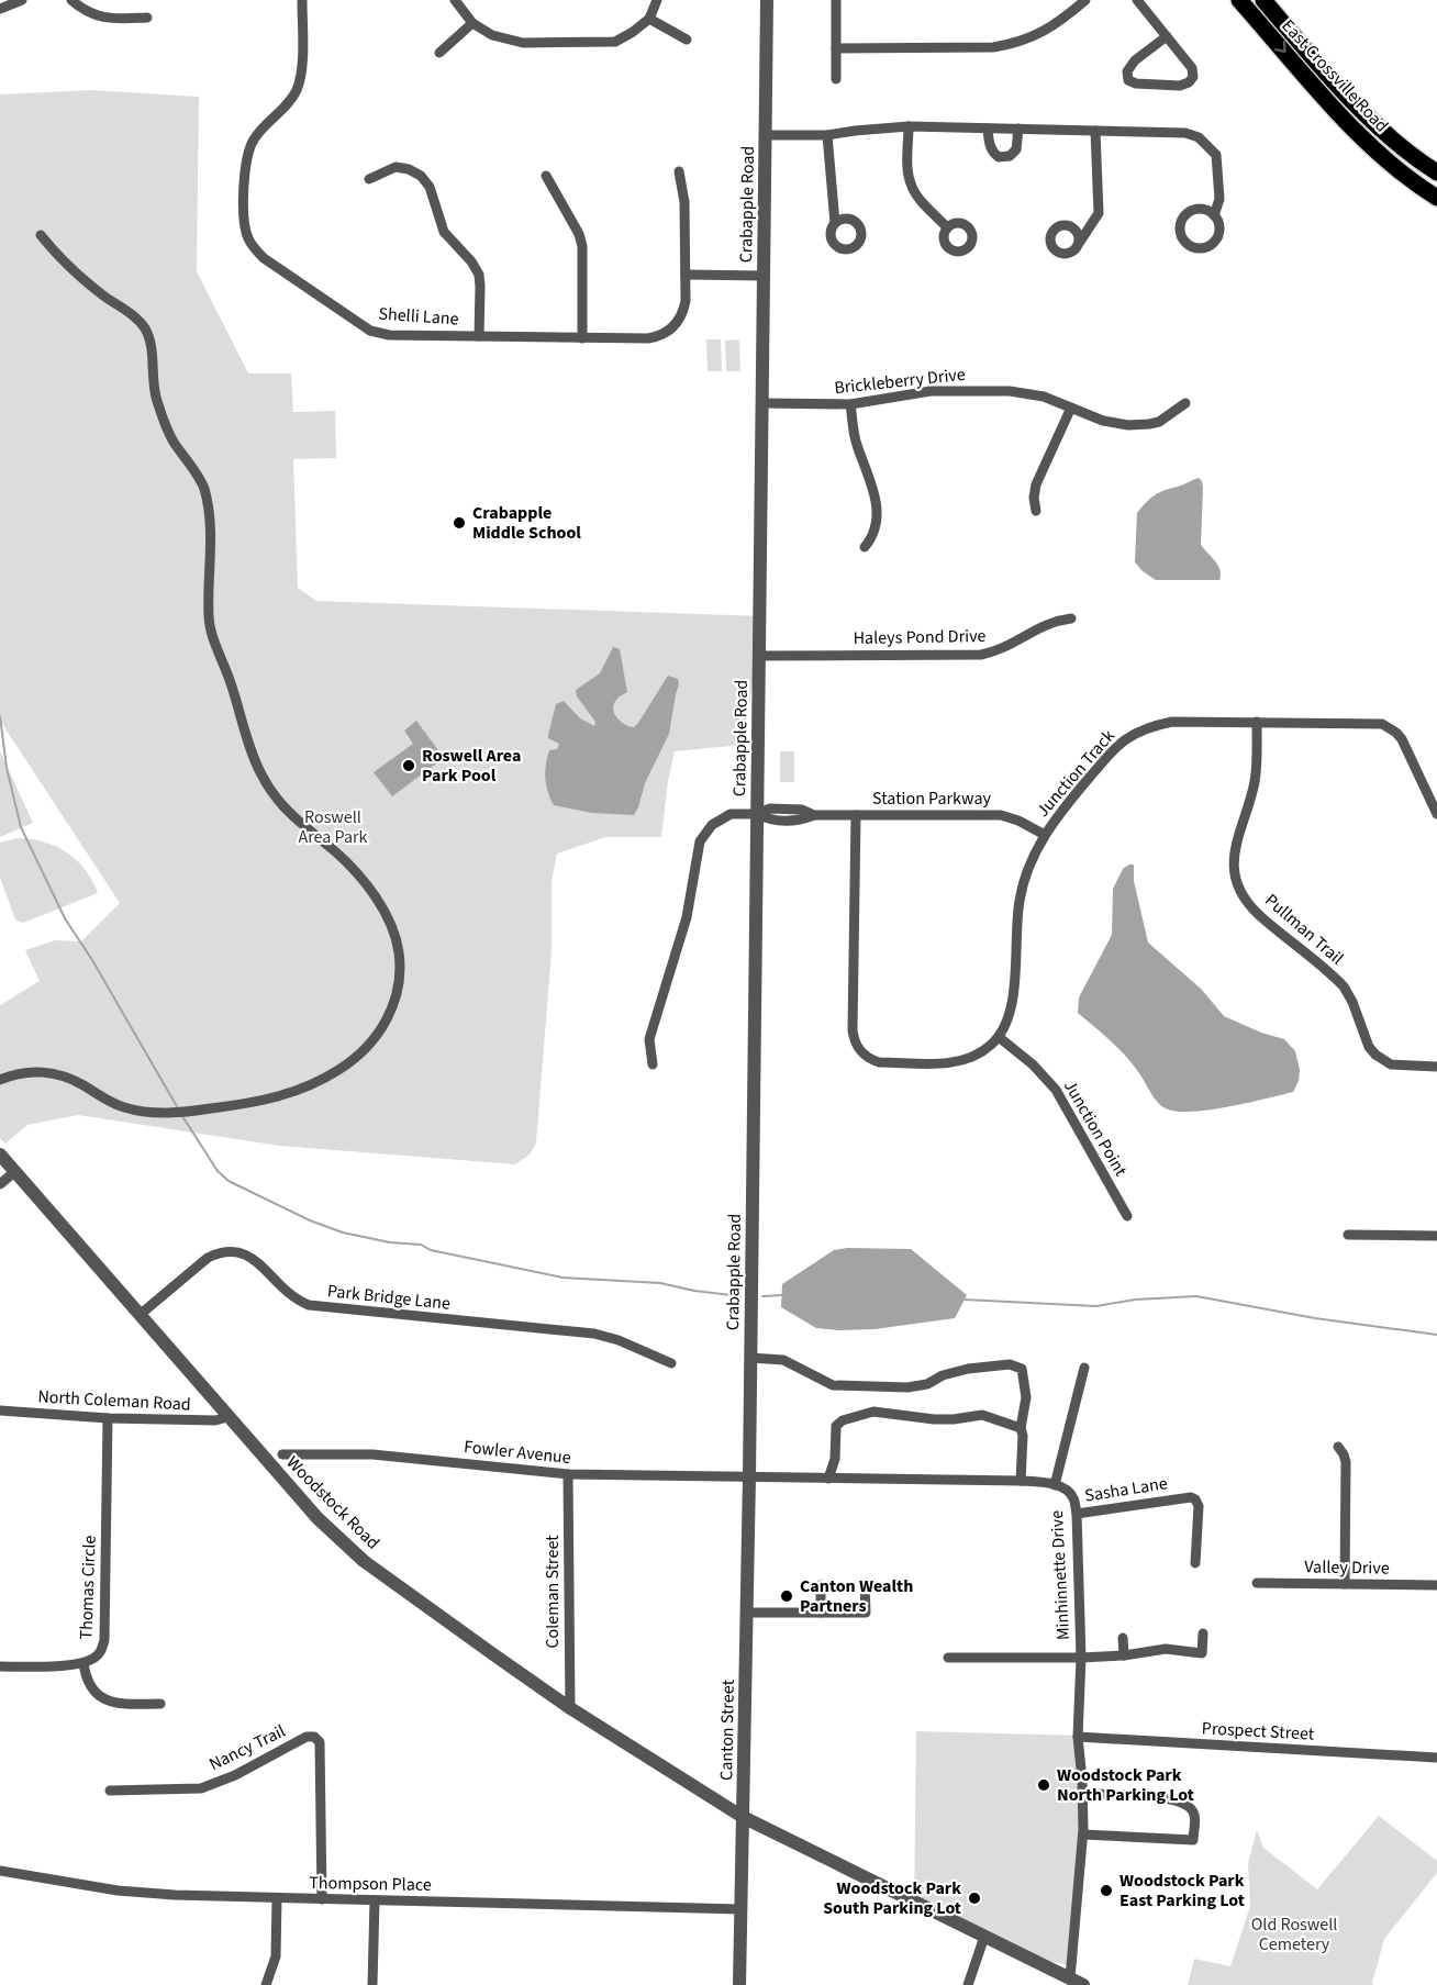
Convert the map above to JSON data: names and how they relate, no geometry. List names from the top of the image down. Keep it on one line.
{"streets":{"main road":["East Crossville Road"],"street":["Crabapple Road","Shelli Lane","Brickleberry Drive","Haleys Pond Drive","Junction Track","Station Parkway","Pullman Trail","Junction Point","Park Bridge Lane","North Coleman Road","Fowler Avenue","Sasha Lane","Woodstock Road","Valley Drive","Minhinnette Drive","Thomas Circle","Coleman Street","Canton Street","Prospect Street","Nancy Trail","Thompson Place"]},"crossings":[["Crabapple Road","Brickleberry Drive"],["Crabapple Road","Haleys Pond Drive"],["Crabapple Road","Station Parkway"],["Crabapple Road","Fowler Avenue"],["Crabapple Road","Minhinnette Drive"],["Crabapple Road","Canton Street"],["Junction Track","Station Parkway"],["Junction Track","Pullman Trail"],["Junction Track","Junction Point"],["Park Bridge Lane","Woodstock Road"],["North Coleman Road","Woodstock Road"],["North Coleman Road","Thomas Circle"],["Fowler Avenue","Minhinnette Drive"],["Fowler Avenue","Coleman Street"],["Fowler Avenue","Canton Street"],["Sasha Lane","Minhinnette Drive"],["Woodstock Road","Minhinnette Drive"],["Woodstock Road","Coleman Street"],["Woodstock Road","Canton Street"],["Minhinnette Drive","Canton Street"],["Minhinnette Drive","Prospect Street"],["Canton Street","Thompson Place"]],"parks":["Roswell Area Park","Old Roswell Cemetery"],"places":["Crabapple Middle School","Roswell Area Park Pool","Canton Wealth Partners","Woodstock Park North Parking Lot","Woodstock Park East Parking Lot","Woodstock Park South Parking Lot"]}
